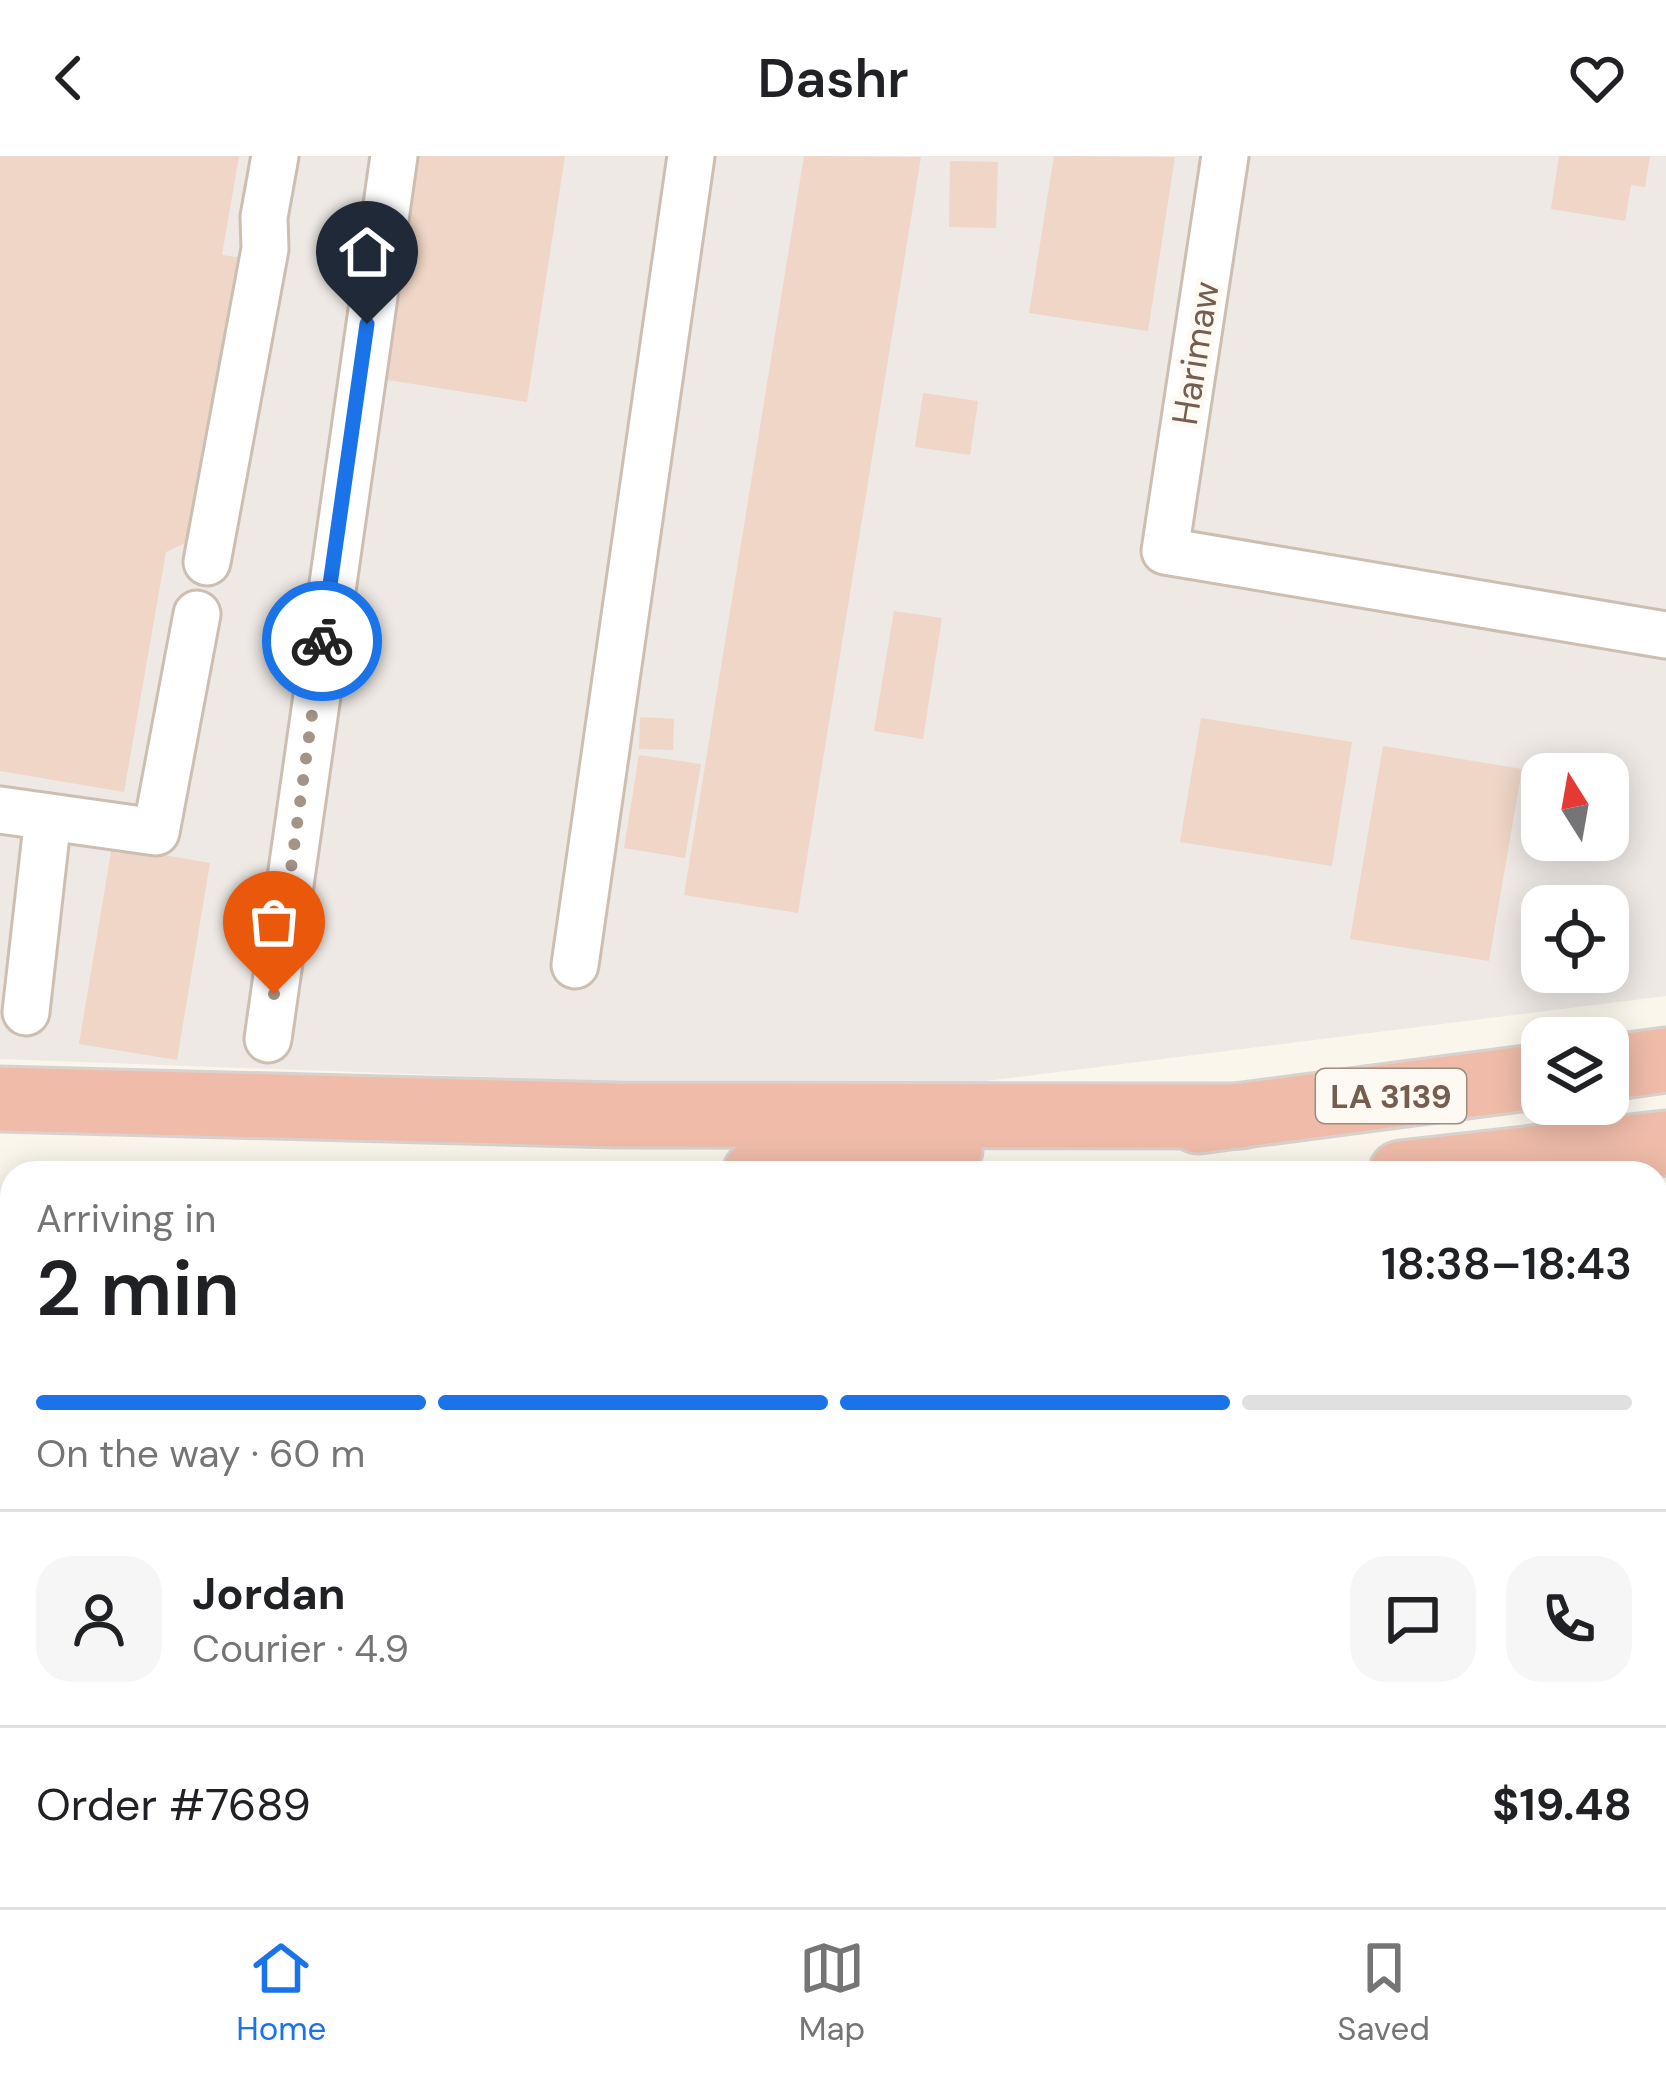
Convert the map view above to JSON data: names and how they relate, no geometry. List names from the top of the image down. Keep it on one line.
{"streets":{"highway":["LA 3139"],"street":["Harimaw"]},"north":"top","page":{"header":"Dashr","heading":["2 min","Arriving in","18:38–18:43"],"panel":["Jordan","Courier · 4.9","Order #7689","$19.48"],"bar":"On the way · 60 m","tabs":["Home","Map","Saved"]}}
